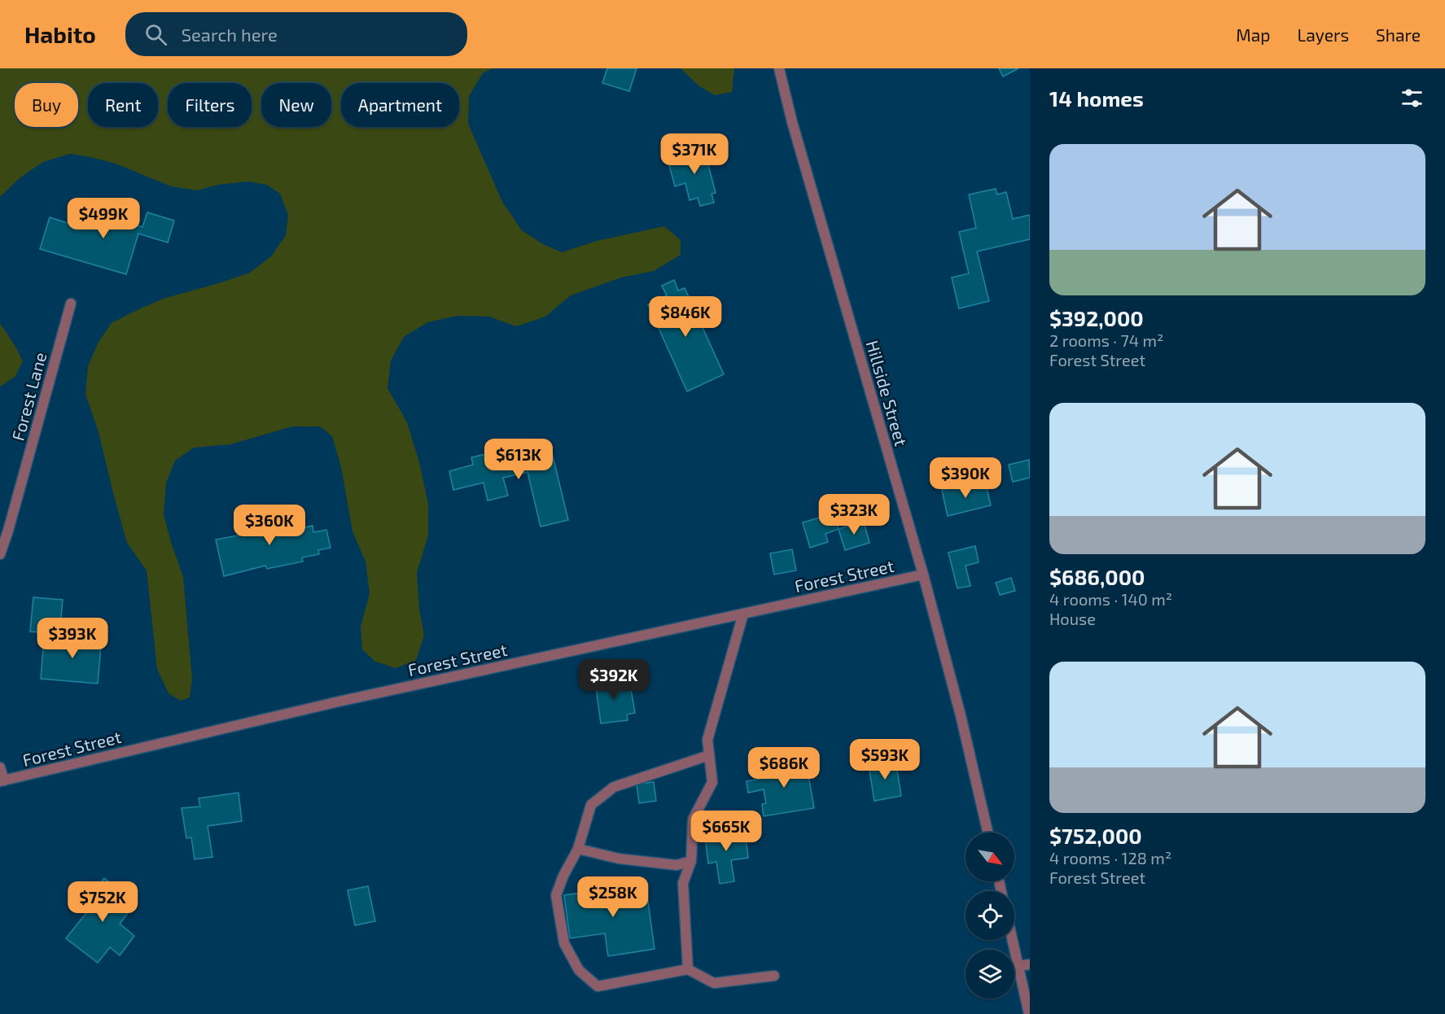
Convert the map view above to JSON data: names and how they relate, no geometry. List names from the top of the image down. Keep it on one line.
{"streets":{"street":["Hillside Street","Forest Lane","Forest Street"]},"crossings":[["Hillside Street","Forest Street"]],"north":"bottom right","page":{"header":"Habito","search":"Search here","nav":["Map","Layers","Share"],"heading":"14 homes","chip":["Buy","Rent","Filters","New","Apartment"],"list":[{"name":"$392,000","note":"2 rooms · 74 m² · Forest Street"},{"name":"$686,000","note":"4 rooms · 140 m² · House"},{"name":"$752,000","note":"4 rooms · 128 m² · Forest Street"}],"price":["$371K","$499K","$846K","$613K","$390K","$323K","$360K","$393K","$392K","$593K","$686K","$665K","$258K","$752K"]}}
